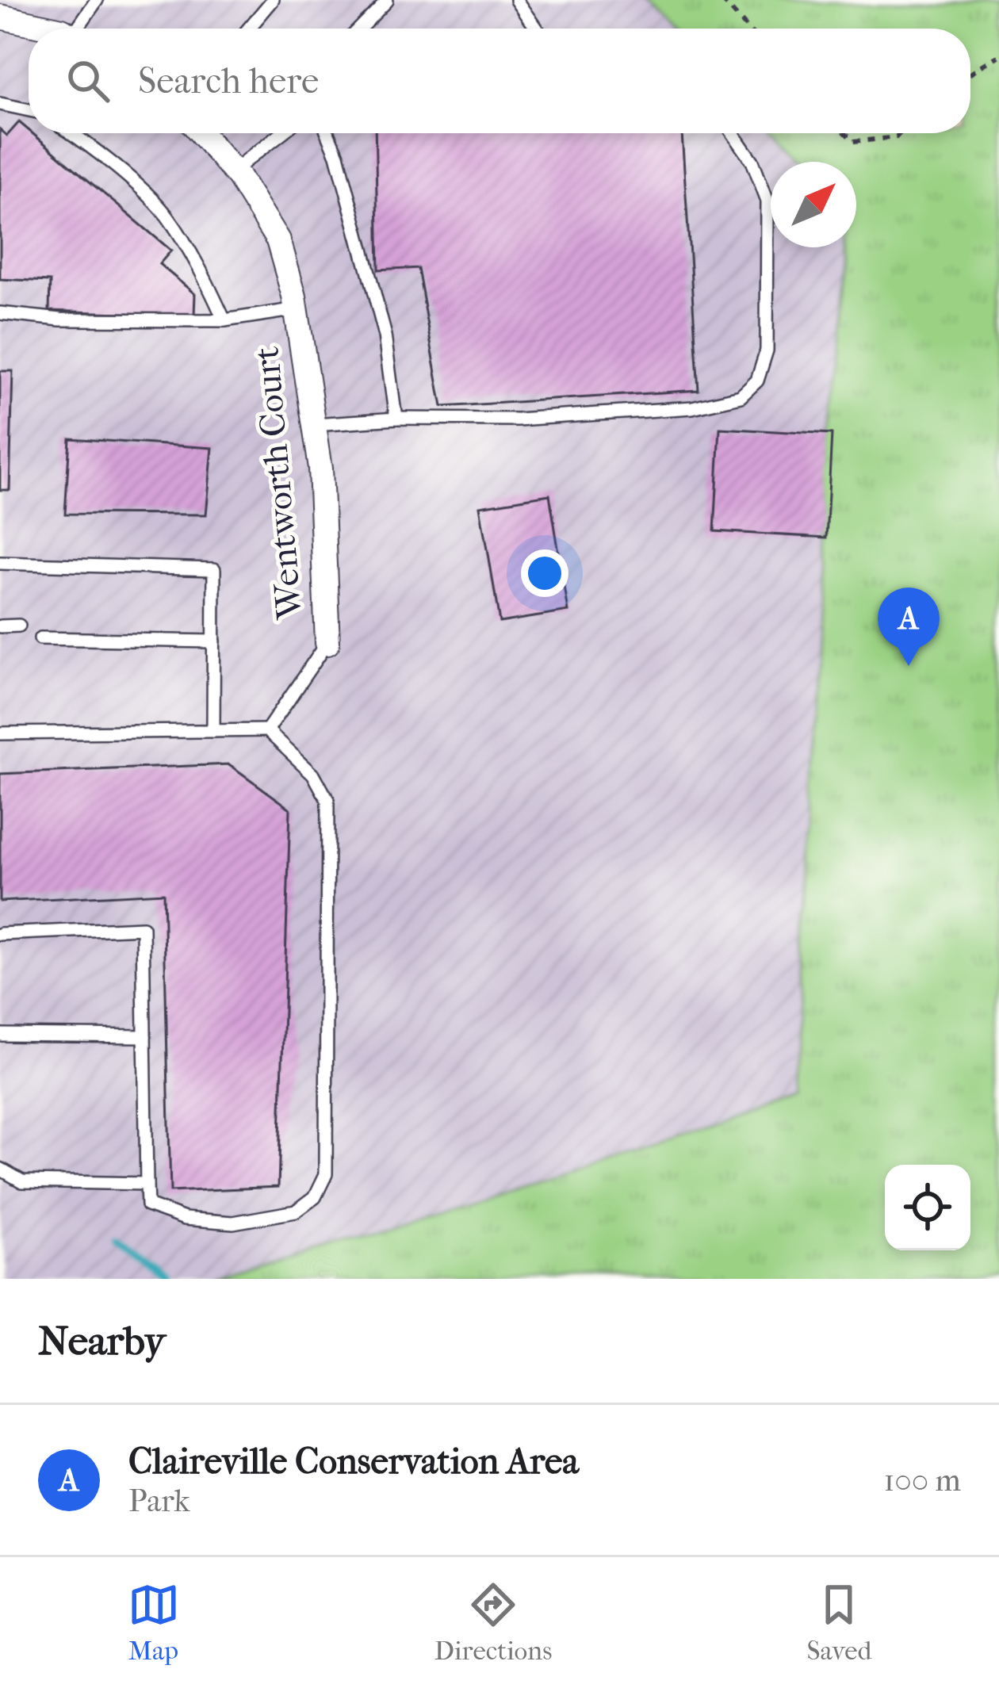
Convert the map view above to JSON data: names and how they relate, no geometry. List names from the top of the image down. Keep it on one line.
{"streets":{"street":["Wentworth Court"]},"north":"top right","page":{"search":"Search here","pins":"A","heading":"Nearby","list":[{"mark":"A","name":"Claireville Conservation Area","note":"Park","value":"100 m"}],"nav":["Map","Directions","Saved"]}}
